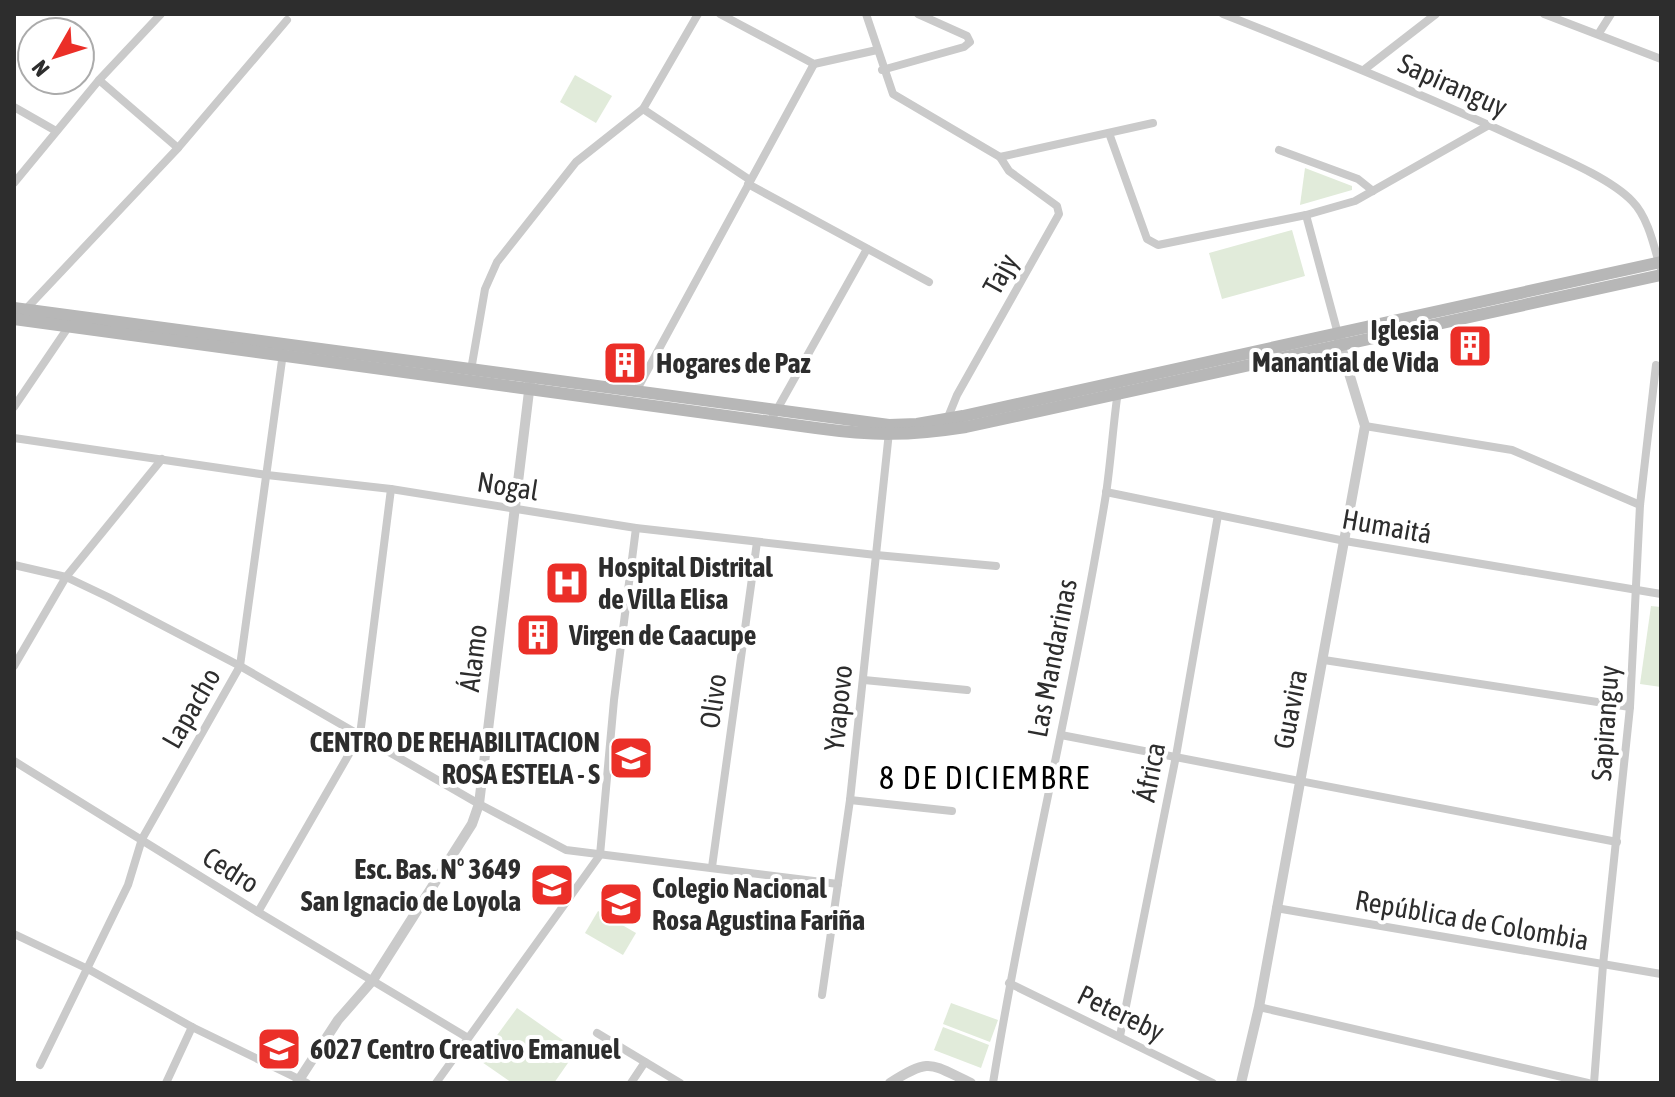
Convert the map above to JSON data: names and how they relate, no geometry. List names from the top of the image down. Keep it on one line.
{"streets":{"street":["Sapiranguy","Tajy","Nogal","Humaitá","Álamo","Las Mandarinas","Olivo","Lapacho","Yvapovo","Guavira","África","Cedro","República de Colombia","Petereby"]},"crossings":[["Sapiranguy","Humaitá"],["Sapiranguy","República de Colombia"],["Nogal","Álamo"],["Nogal","Olivo"],["Nogal","Lapacho"],["Nogal","Yvapovo"],["Humaitá","Las Mandarinas"],["Humaitá","Guavira"],["Humaitá","África"],["Álamo","Cedro"],["Las Mandarinas","Petereby"],["Lapacho","Cedro"],["Guavira","República de Colombia"],["África","Petereby"]],"districts":["8 DE DICIEMBRE"],"places":{"building":["Iglesia Manantial de Vida","Hogares de Paz","Virgen de Caacupe"],"hospital":["Hospital Distrital de Villa Elisa"],"school or university":["CENTRO DE REHABILITACION ROSA ESTELA - S","Esc. Bas. N° 3649 San Ignacio de Loyola","Colegio Nacional Rosa Agustina Fariña","6027 Centro Creativo Emanuel"]},"north":"bottom left"}
